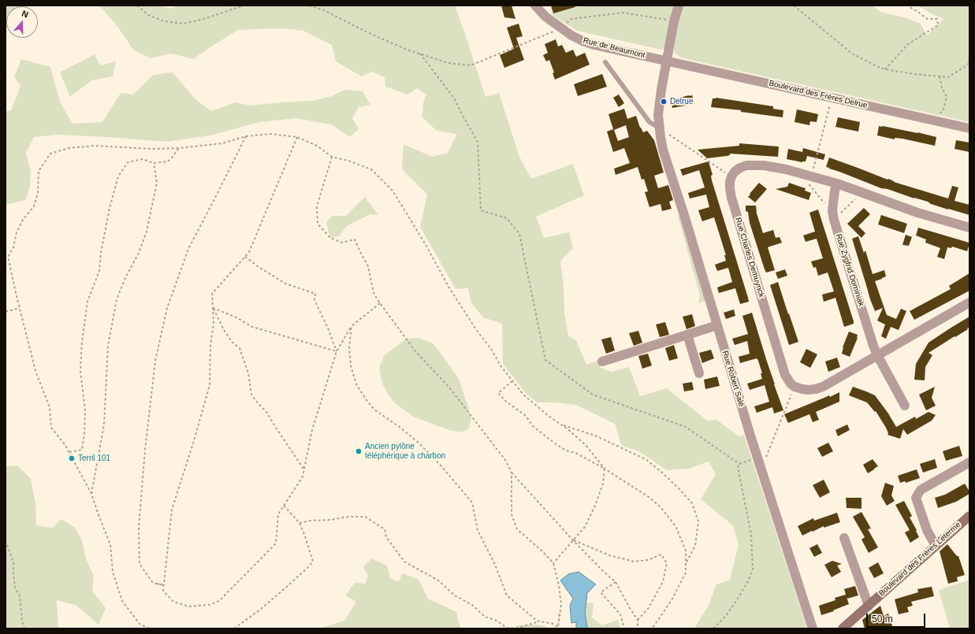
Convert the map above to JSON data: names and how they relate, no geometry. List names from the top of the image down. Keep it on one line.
{"streets":{"street":["Rue de Beaumont","Boulevard des Frères Delrue","Rue Charles Demuynck","Rue Zygfrid Dominiak","Rue Robert Salé","Boulevard des Frères Leterme"]},"crossings":[["Rue de Beaumont","Boulevard des Frères Delrue"],["Rue de Beaumont","Rue Robert Salé"],["Boulevard des Frères Delrue","Rue Robert Salé"]],"places":["Delrue","Ancien pylône téléphérique à charbon","Terril 101"],"scale_bar":"50 m","north":"top"}
